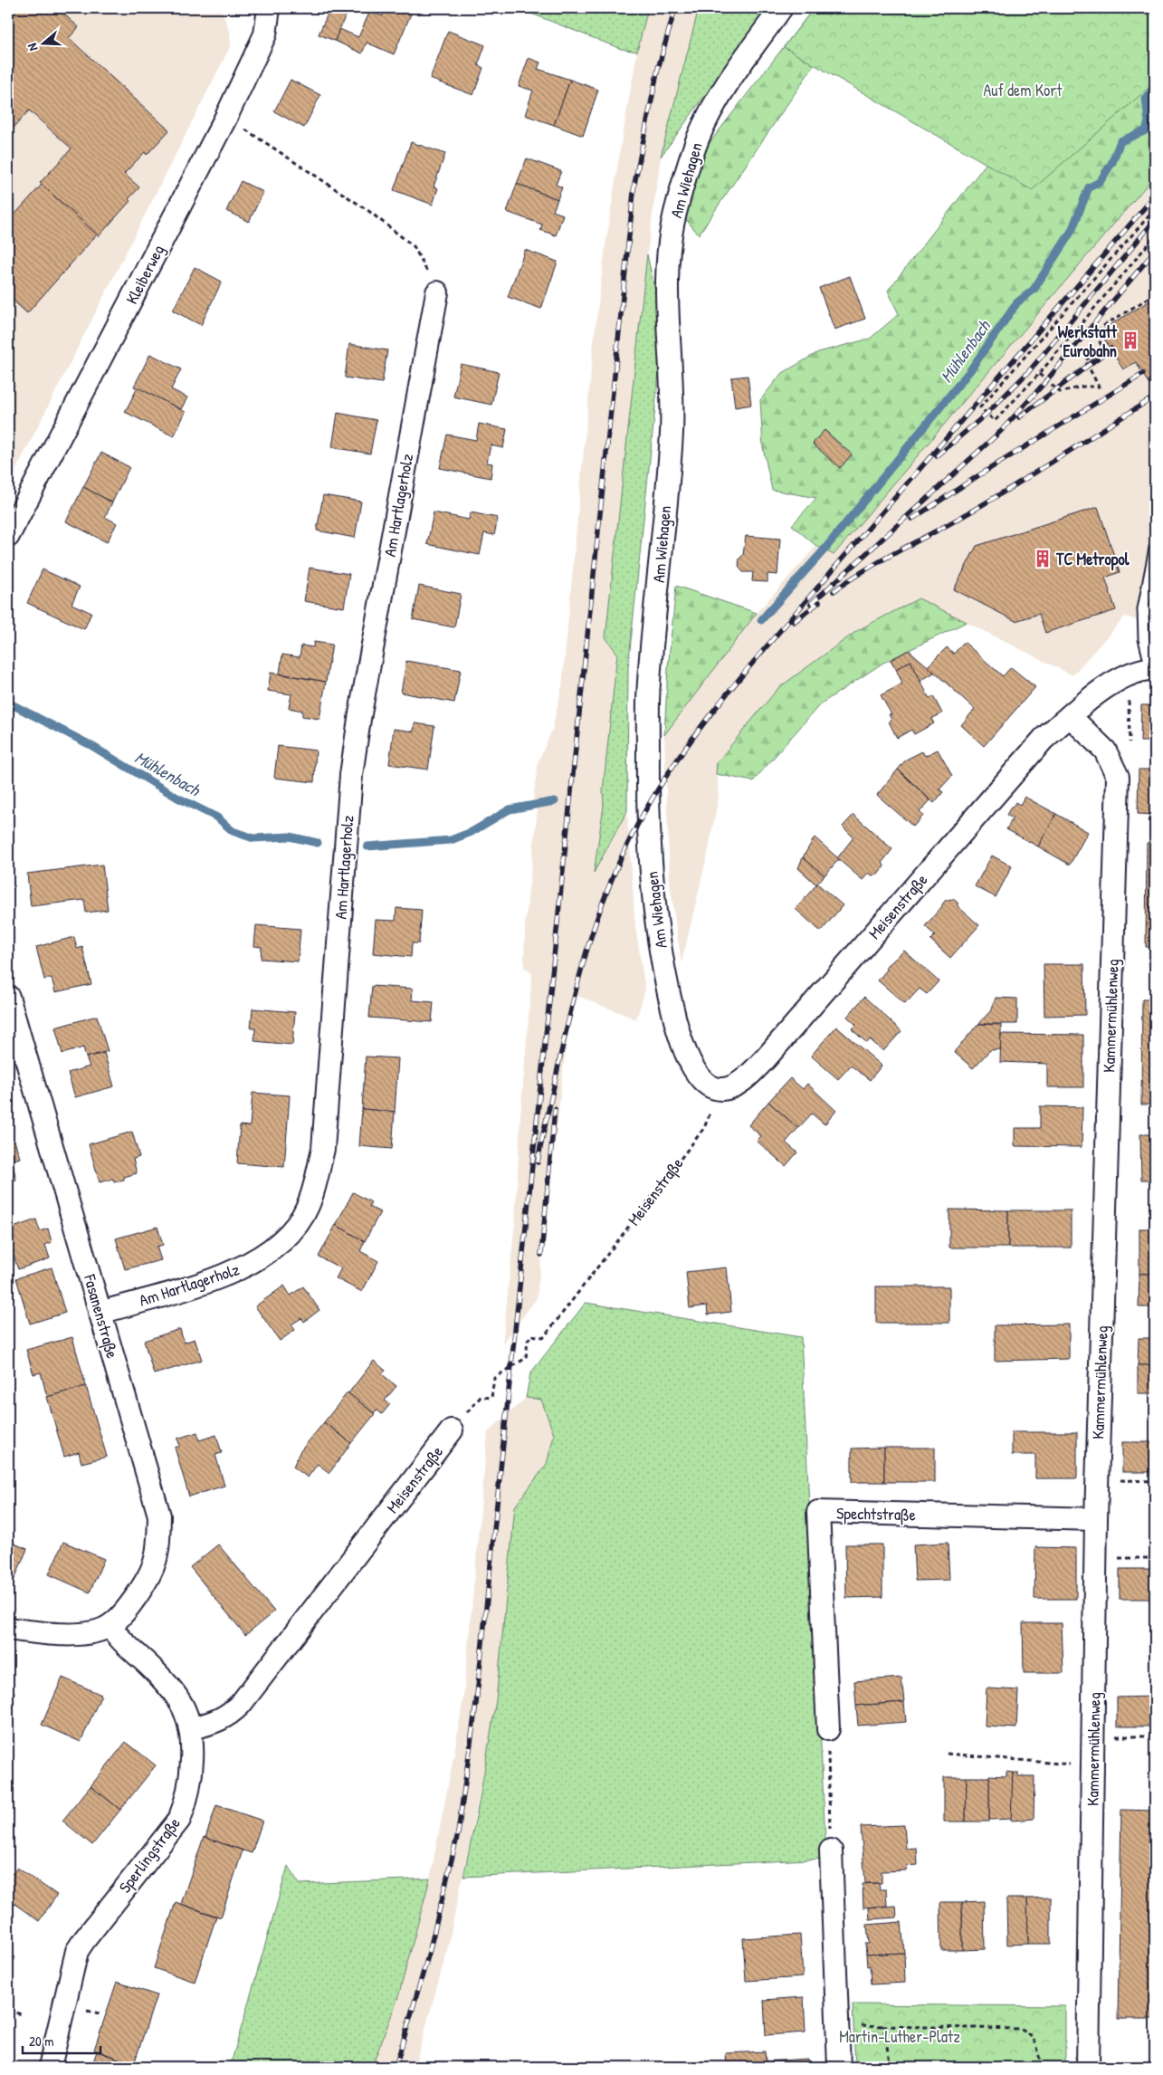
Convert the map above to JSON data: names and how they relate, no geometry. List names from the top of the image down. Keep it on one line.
{"streets":{"street":["Am Wiehagen","Kleiberweg","Am Hartlagerholz","Meisenstraße","Kammermühlenweg","Fasanenstraße","Spechtstraße","Sperlingstraße"]},"crossings":[["Am Wiehagen","Meisenstraße"],["Am Hartlagerholz","Fasanenstraße"],["Meisenstraße","Kammermühlenweg"],["Meisenstraße","Sperlingstraße"],["Kammermühlenweg","Spechtstraße"],["Fasanenstraße","Sperlingstraße"]],"water":["Mühlenbach"],"parks":["Auf dem Kort","Martin-Luther-Platz"],"places":{"building":["Werkstatt Eurobahn","TC Metropol"]},"scale_bar":"20 m","north":"left"}
